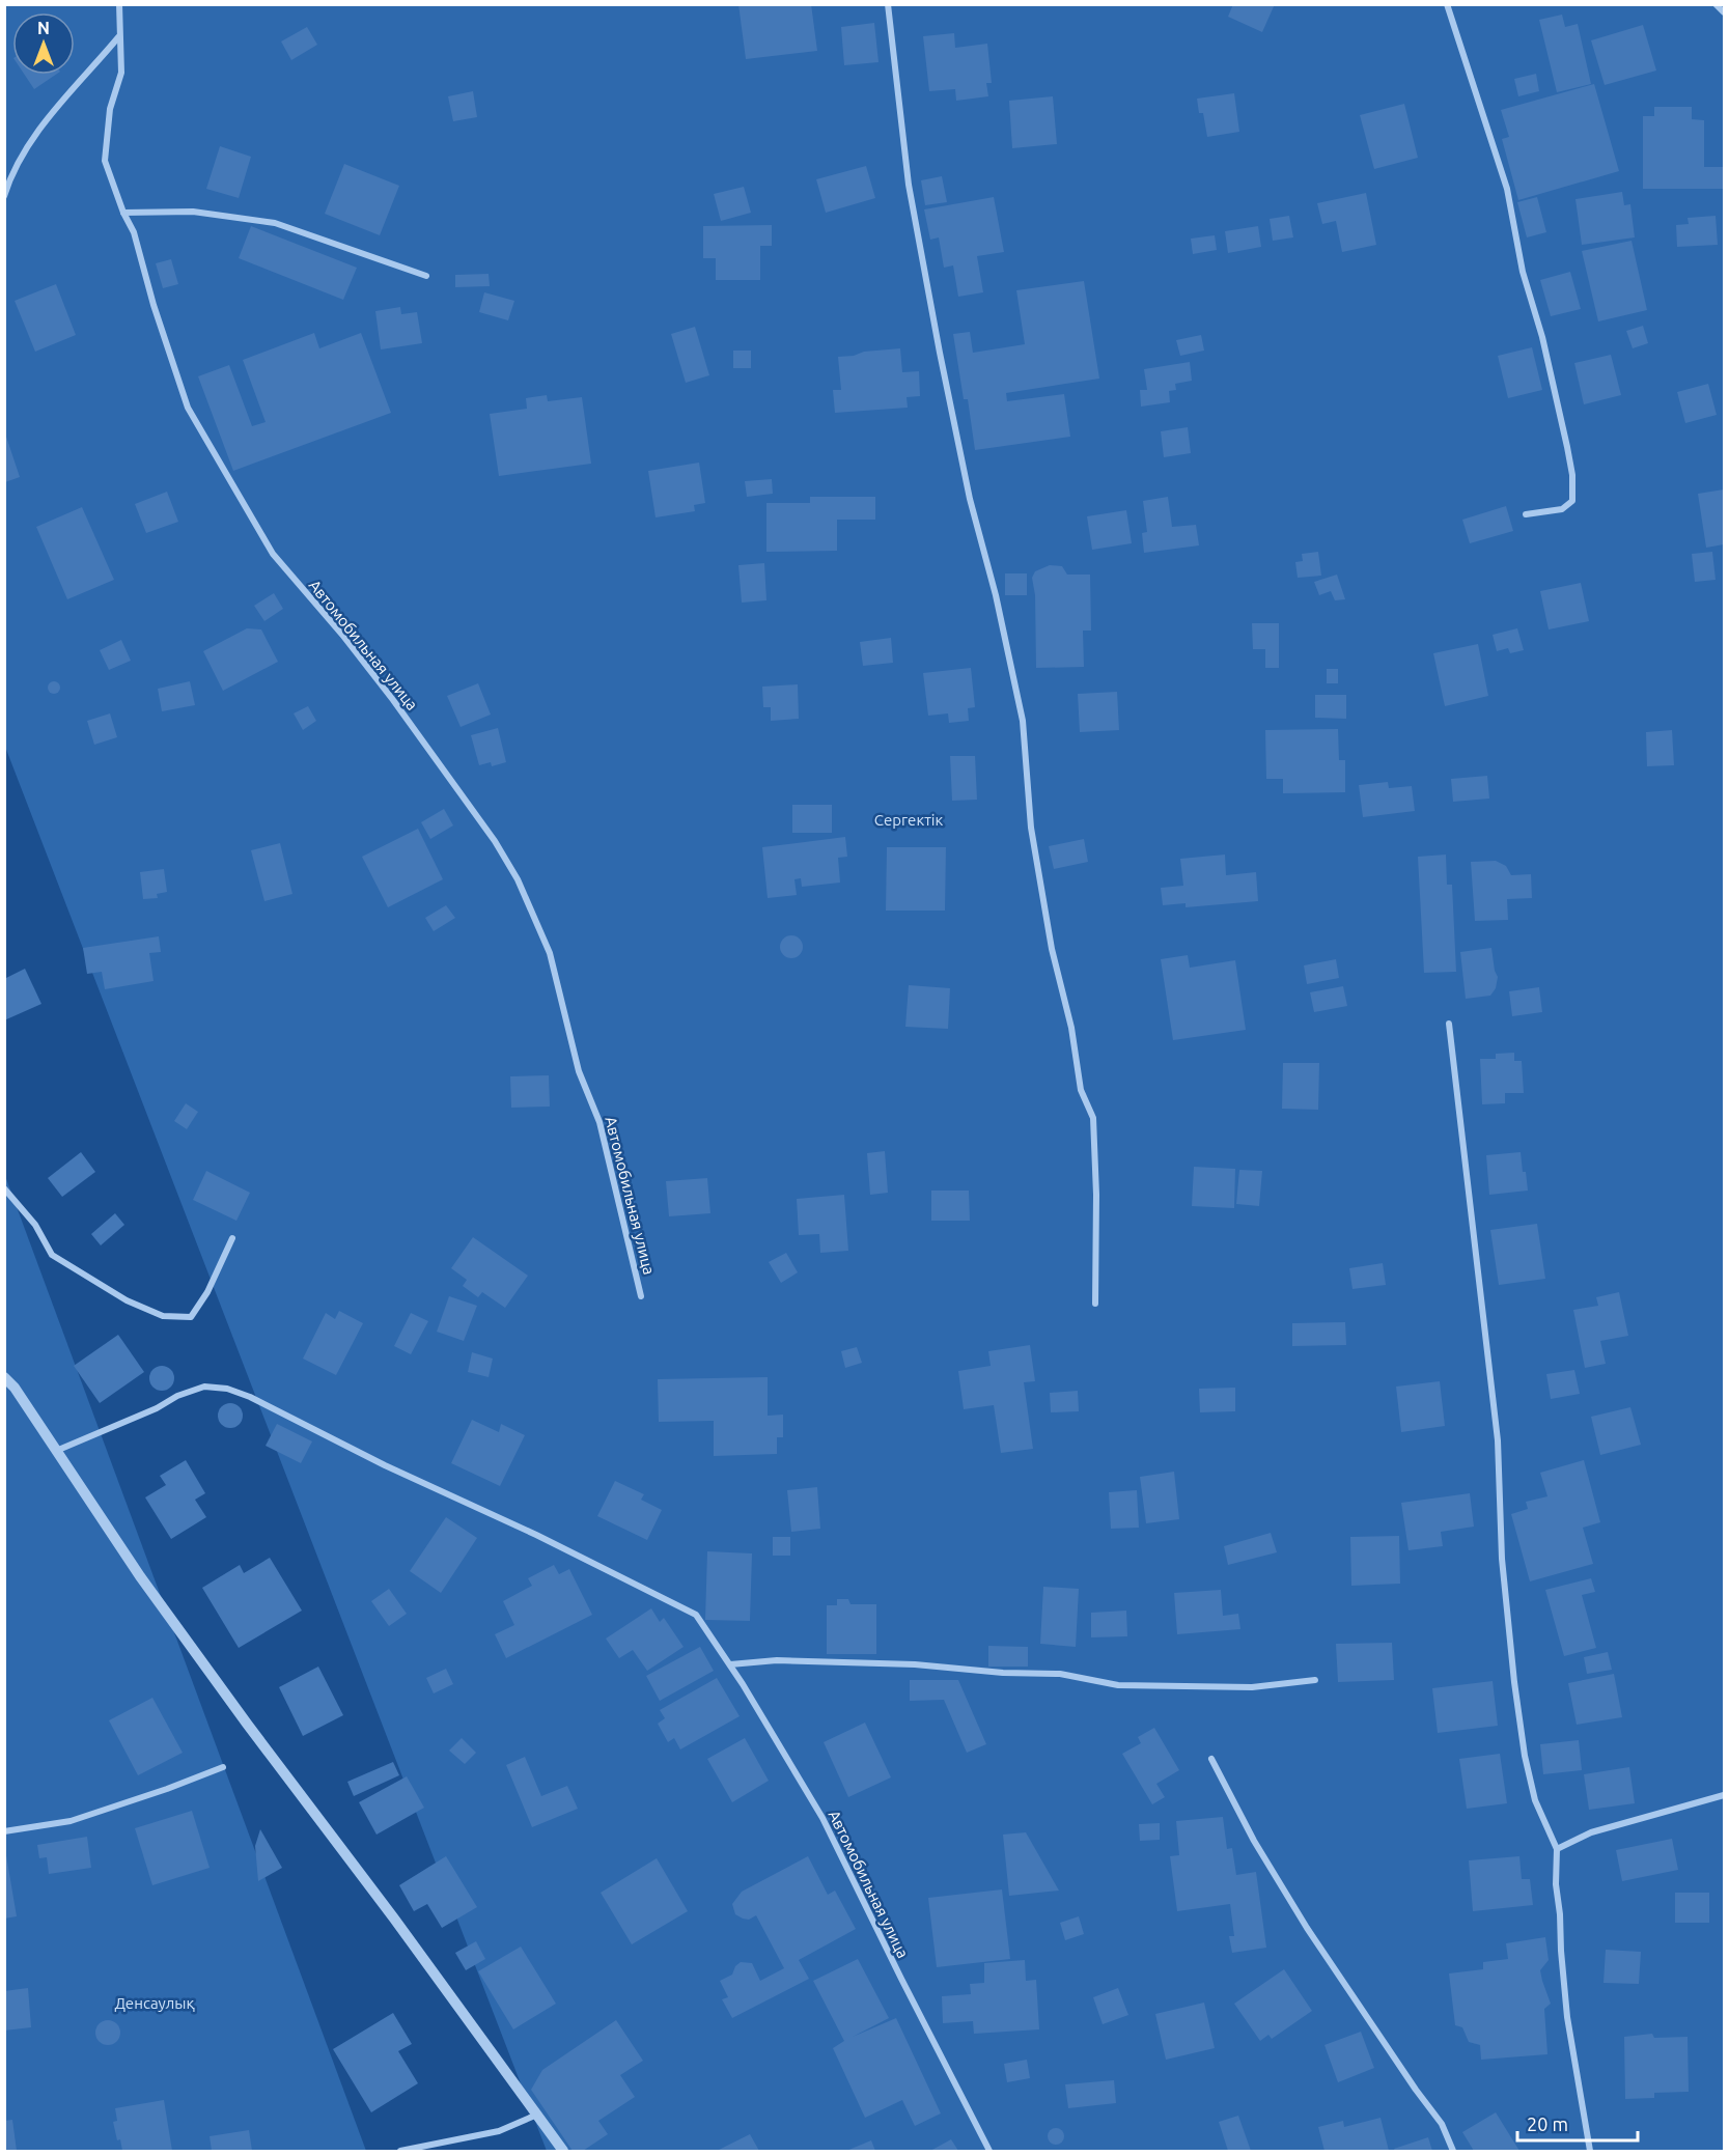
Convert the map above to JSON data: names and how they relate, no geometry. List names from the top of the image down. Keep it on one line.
{"streets":{"street":["Автомобильная улица"]},"parks":["Сергектік","Денсаулық"],"scale_bar":"20 m","north":"top"}
